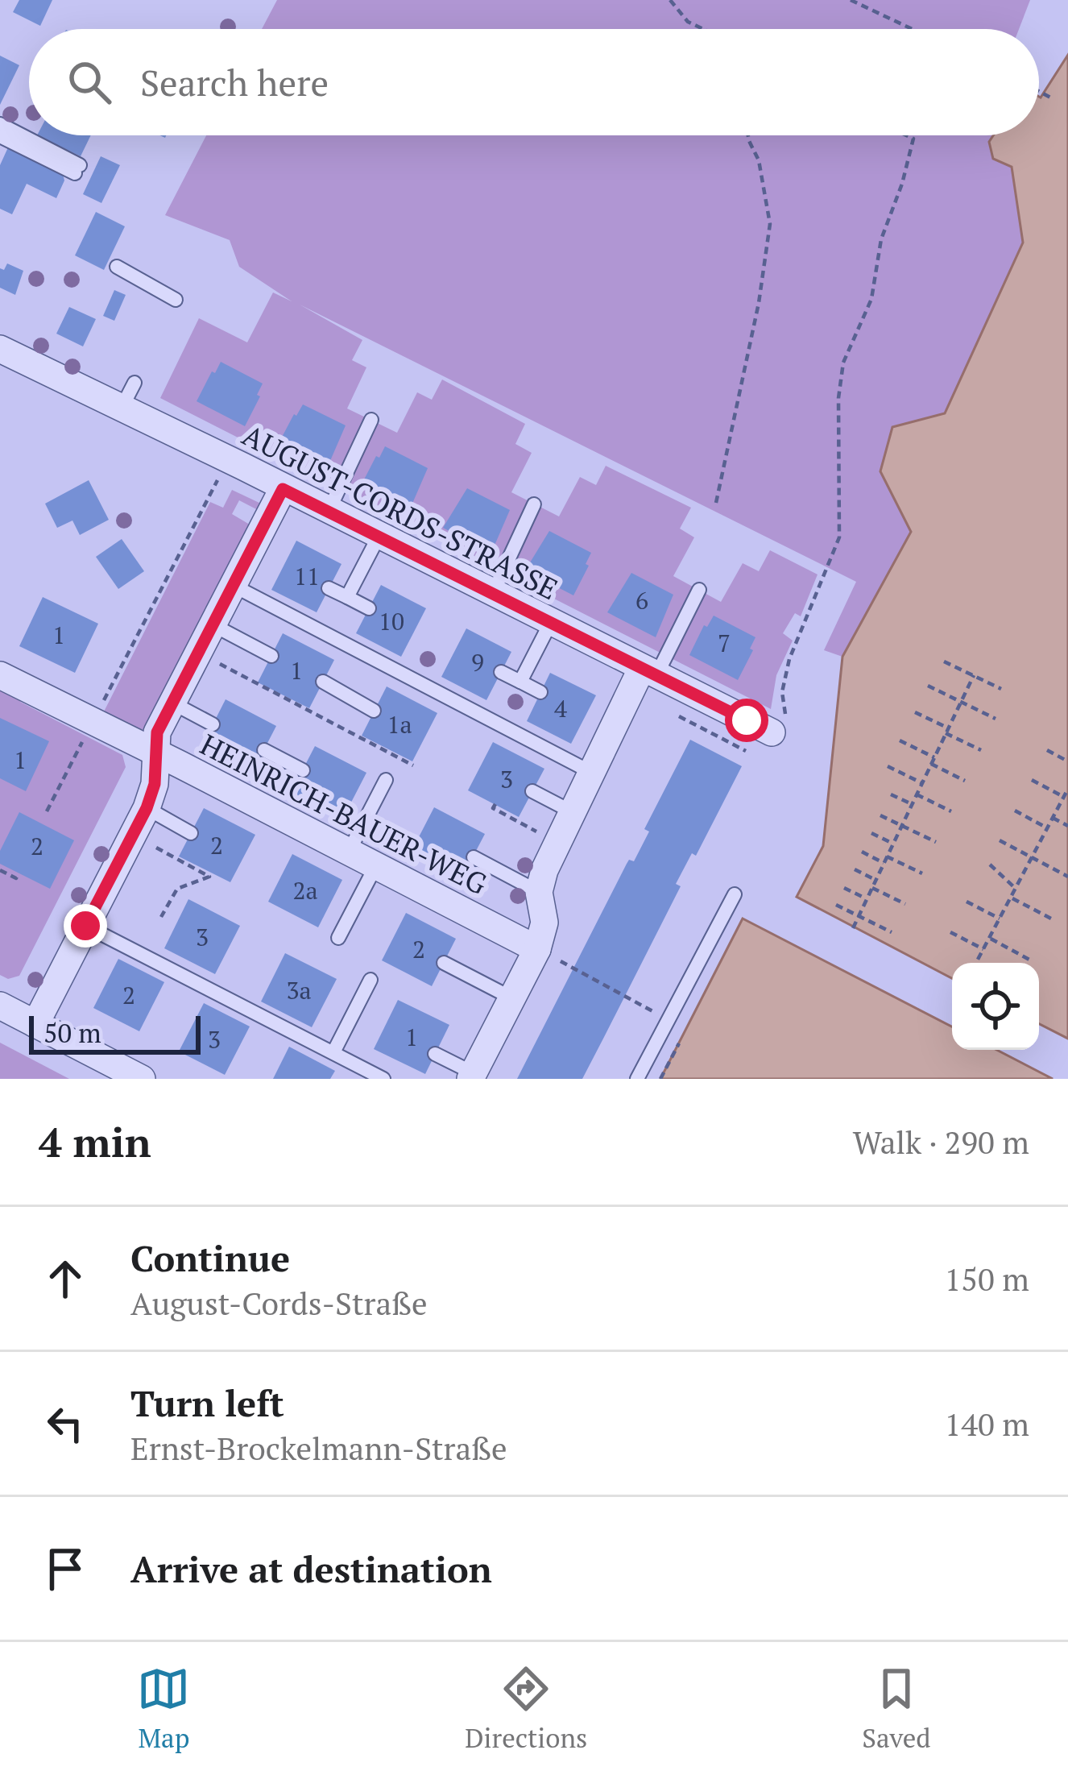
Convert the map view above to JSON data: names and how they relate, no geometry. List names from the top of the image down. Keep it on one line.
{"streets":{"street":["AUGUST-CORDS-STRASSE","HEINRICH-BAUER-WEG"]},"house_numbers":["11","6","10","1","7","9","1","4","1a","1","3","2","2","2a","3","2","3a","2","1","3"],"scale_bar":"50 m","page":{"search":"Search here","scale":"50 m","heading":["4 min","Walk · 290 m"],"list":[["Continue","August-Cords-Straße","150 m"],["Turn left","Ernst-Brockelmann-Straße","140 m"],"Arrive at destination"],"nav":["Map","Directions","Saved"]}}
